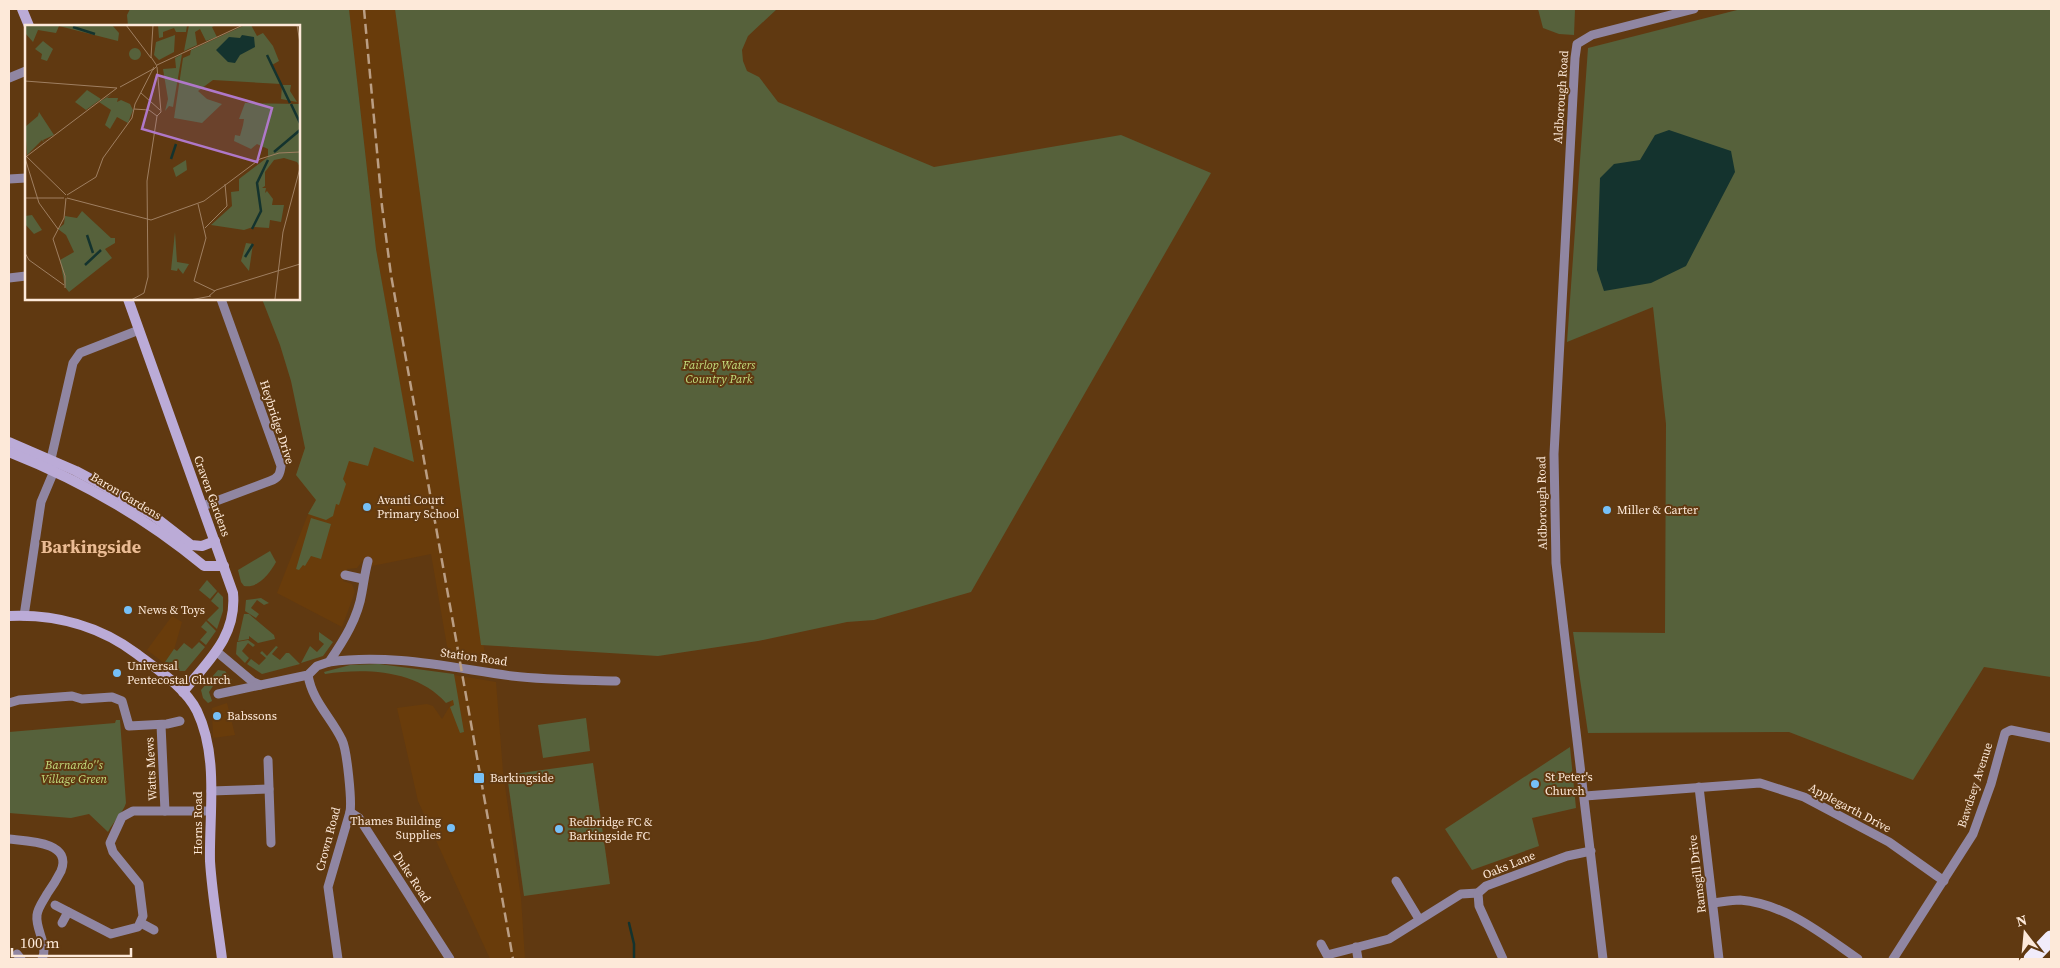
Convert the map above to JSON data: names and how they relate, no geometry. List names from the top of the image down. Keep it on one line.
{"streets":{"street":["Aldborough Road","Heybridge Drive","Baron Gardens","Craven Gardens","Station Road","Watts Mews","Bawdsey Avenue","Applegarth Drive","Horns Road","Crown Road","Oaks Lane","Ramsgill Drive","Duke Road"]},"crossings":[["Aldborough Road","Applegarth Drive"],["Aldborough Road","Oaks Lane"],["Heybridge Drive","Craven Gardens"],["Baron Gardens","Craven Gardens"],["Craven Gardens","Horns Road"],["Bawdsey Avenue","Applegarth Drive"],["Applegarth Drive","Ramsgill Drive"],["Crown Road","Duke Road"]],"districts":["Barkingside"],"parks":["Fairlop Waters Country Park","Barnardo''s Village Green"],"places":{"other":["Avanti Court Primary School","Miller & Carter","News & Toys","Universal Pentecostal Church","Babssons","St Peter's Church","Thames Building Supplies","Redbridge FC & Barkingside FC"],"transit":["Barkingside"]},"scale_bar":"100 m","north":"top"}
